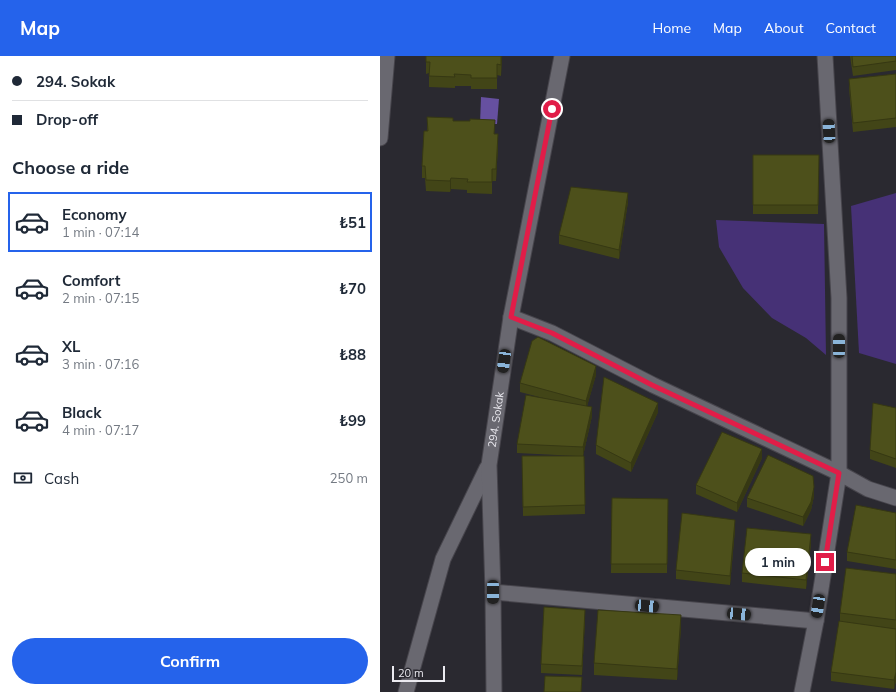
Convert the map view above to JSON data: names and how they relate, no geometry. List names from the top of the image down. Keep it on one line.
{"streets":{"street":["294. Sokak"]},"scale_bar":"20 m","page":{"header":"Map","nav":["Home","Map","About","Contact"],"banner":["294. Sokak","Drop-off"],"heading":"Choose a ride","list":[{"name":"Economy","note":"1 min · 07:14","value":"₺51"},{"name":"Comfort","note":"2 min · 07:15","value":"₺70"},{"name":"XL","note":"3 min · 07:16","value":"₺88"},{"name":"Black","note":"4 min · 07:17","value":"₺99"}],"pay":["Cash","250 m"],"bubble":"1 min","buttons":"Confirm","scale":"20 m"}}
